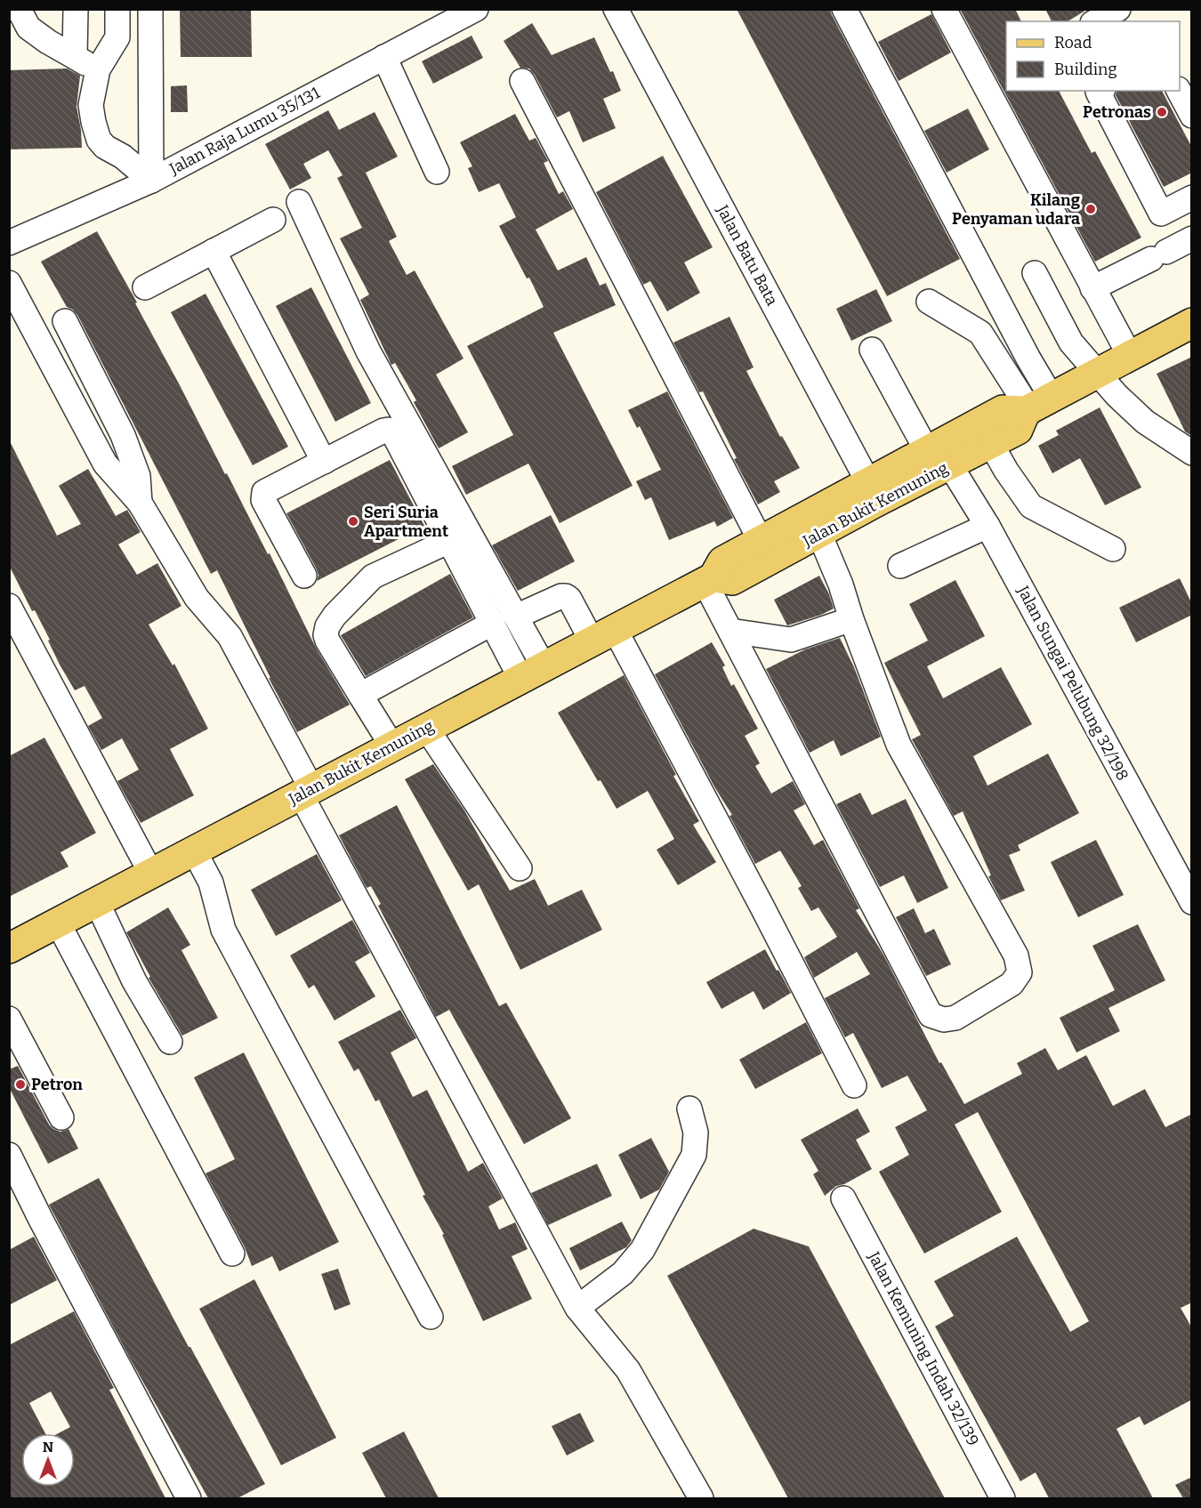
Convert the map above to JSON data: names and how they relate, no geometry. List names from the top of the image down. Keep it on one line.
{"streets":{"main road":["Jalan Bukit Kemuning"],"street":["Jalan Raja Lumu 35/131","Jalan Batu Bata","Jalan Sungai Pelubung 32/198","Jalan Kemuning Indah 32/139"]},"crossings":[["Jalan Batu Bata","Jalan Bukit Kemuning"],["Jalan Bukit Kemuning","Jalan Sungai Pelubung 32/198"]],"places":["Petronas","Kilang Penyaman udara","Seri Suria Apartment","Petron"],"legend":["Road","Building"],"north":"top"}
